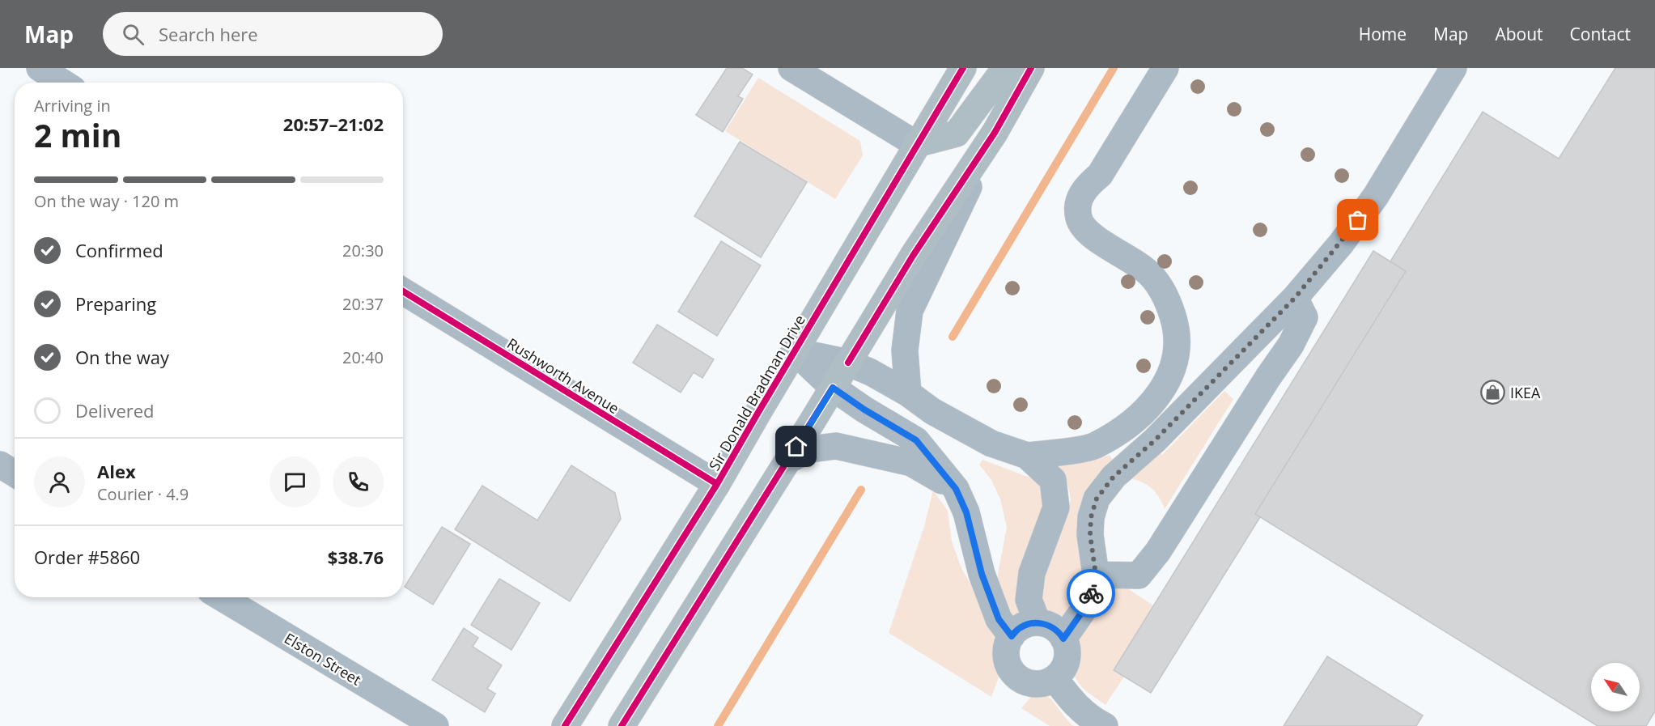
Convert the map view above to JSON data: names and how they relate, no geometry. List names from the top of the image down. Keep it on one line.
{"streets":{"main road":["Sir Donald Bradman Drive"],"street":["Rushworth Avenue","Elston Street"]},"crossings":[["Rushworth Avenue","Sir Donald Bradman Drive"]],"places":{"shop":["IKEA"]},"north":"top left","page":{"header":"Map","search":"Search here","nav":["Home","Map","About","Contact"],"heading":["2 min","Arriving in","20:57–21:02"],"panel":["Alex","Courier · 4.9","Order #5860","$38.76"],"bar":"On the way · 120 m","list":[["Confirmed","20:30"],["Preparing","20:37"],["On the way","20:40"],"Delivered"]}}
